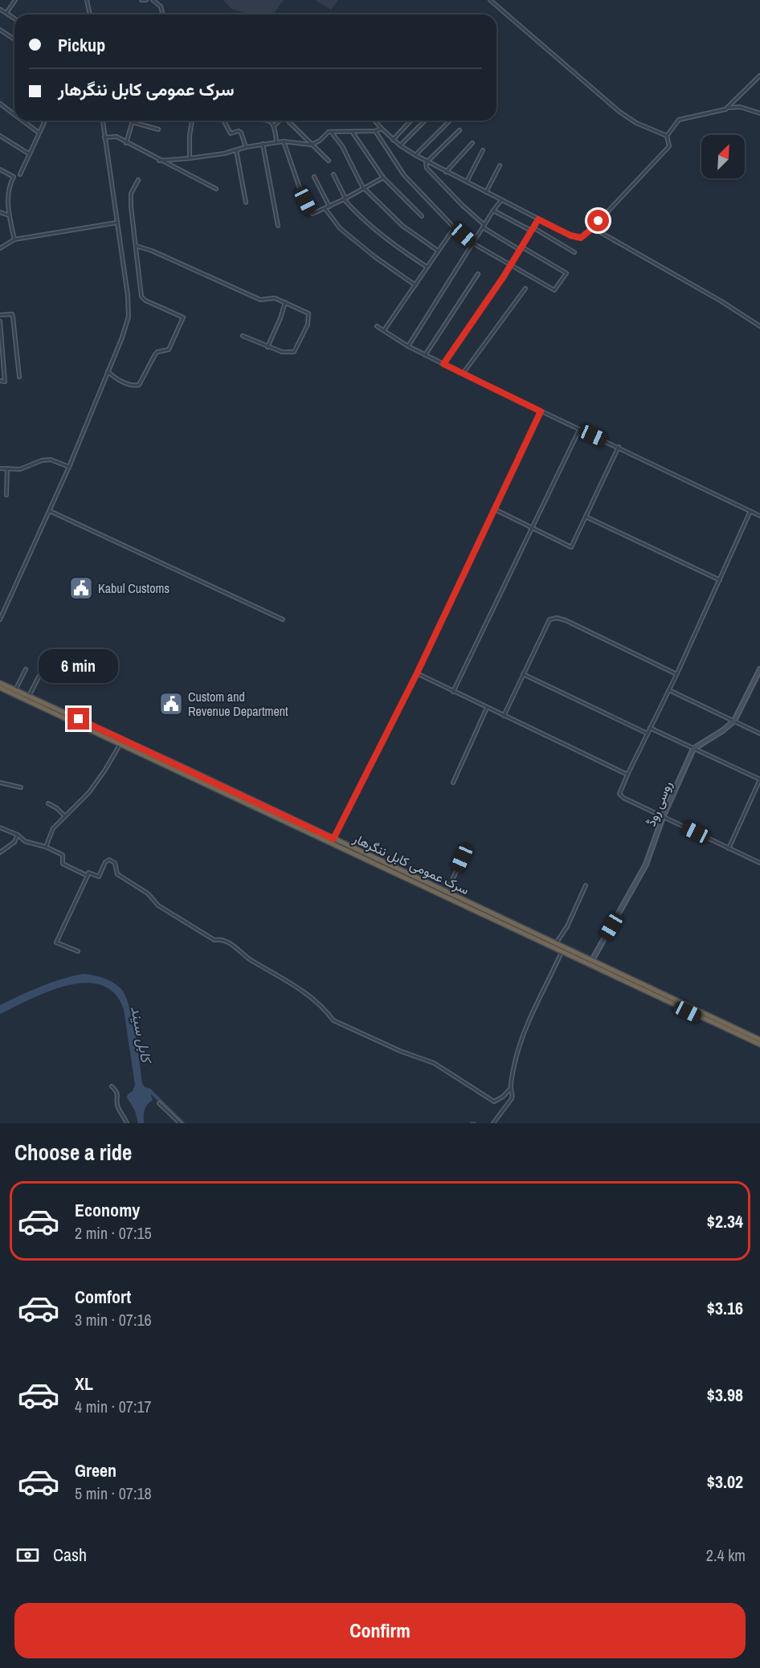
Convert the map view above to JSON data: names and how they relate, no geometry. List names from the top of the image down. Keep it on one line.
{"streets":{"highway":["سرک عمومی کابل ننگرهار"],"main road":["روسی روڈ"]},"crossings":[["روسی روڈ","سرک عمومی کابل ننگرهار"]],"water":["کابل سيند"],"places":{"public building":["Kabul Customs","Custom and Revenue Department"]},"north":"top right","page":{"banner":["Pickup","سرک عمومی کابل ننگرهار"],"bubble":"6 min","heading":"Choose a ride","list":[{"name":"Economy","note":"2 min · 07:15","value":"$2.34"},{"name":"Comfort","note":"3 min · 07:16","value":"$3.16"},{"name":"XL","note":"4 min · 07:17","value":"$3.98"},{"name":"Green","note":"5 min · 07:18","value":"$3.02"}],"pay":["Cash","2.4 km"],"buttons":"Confirm"}}
